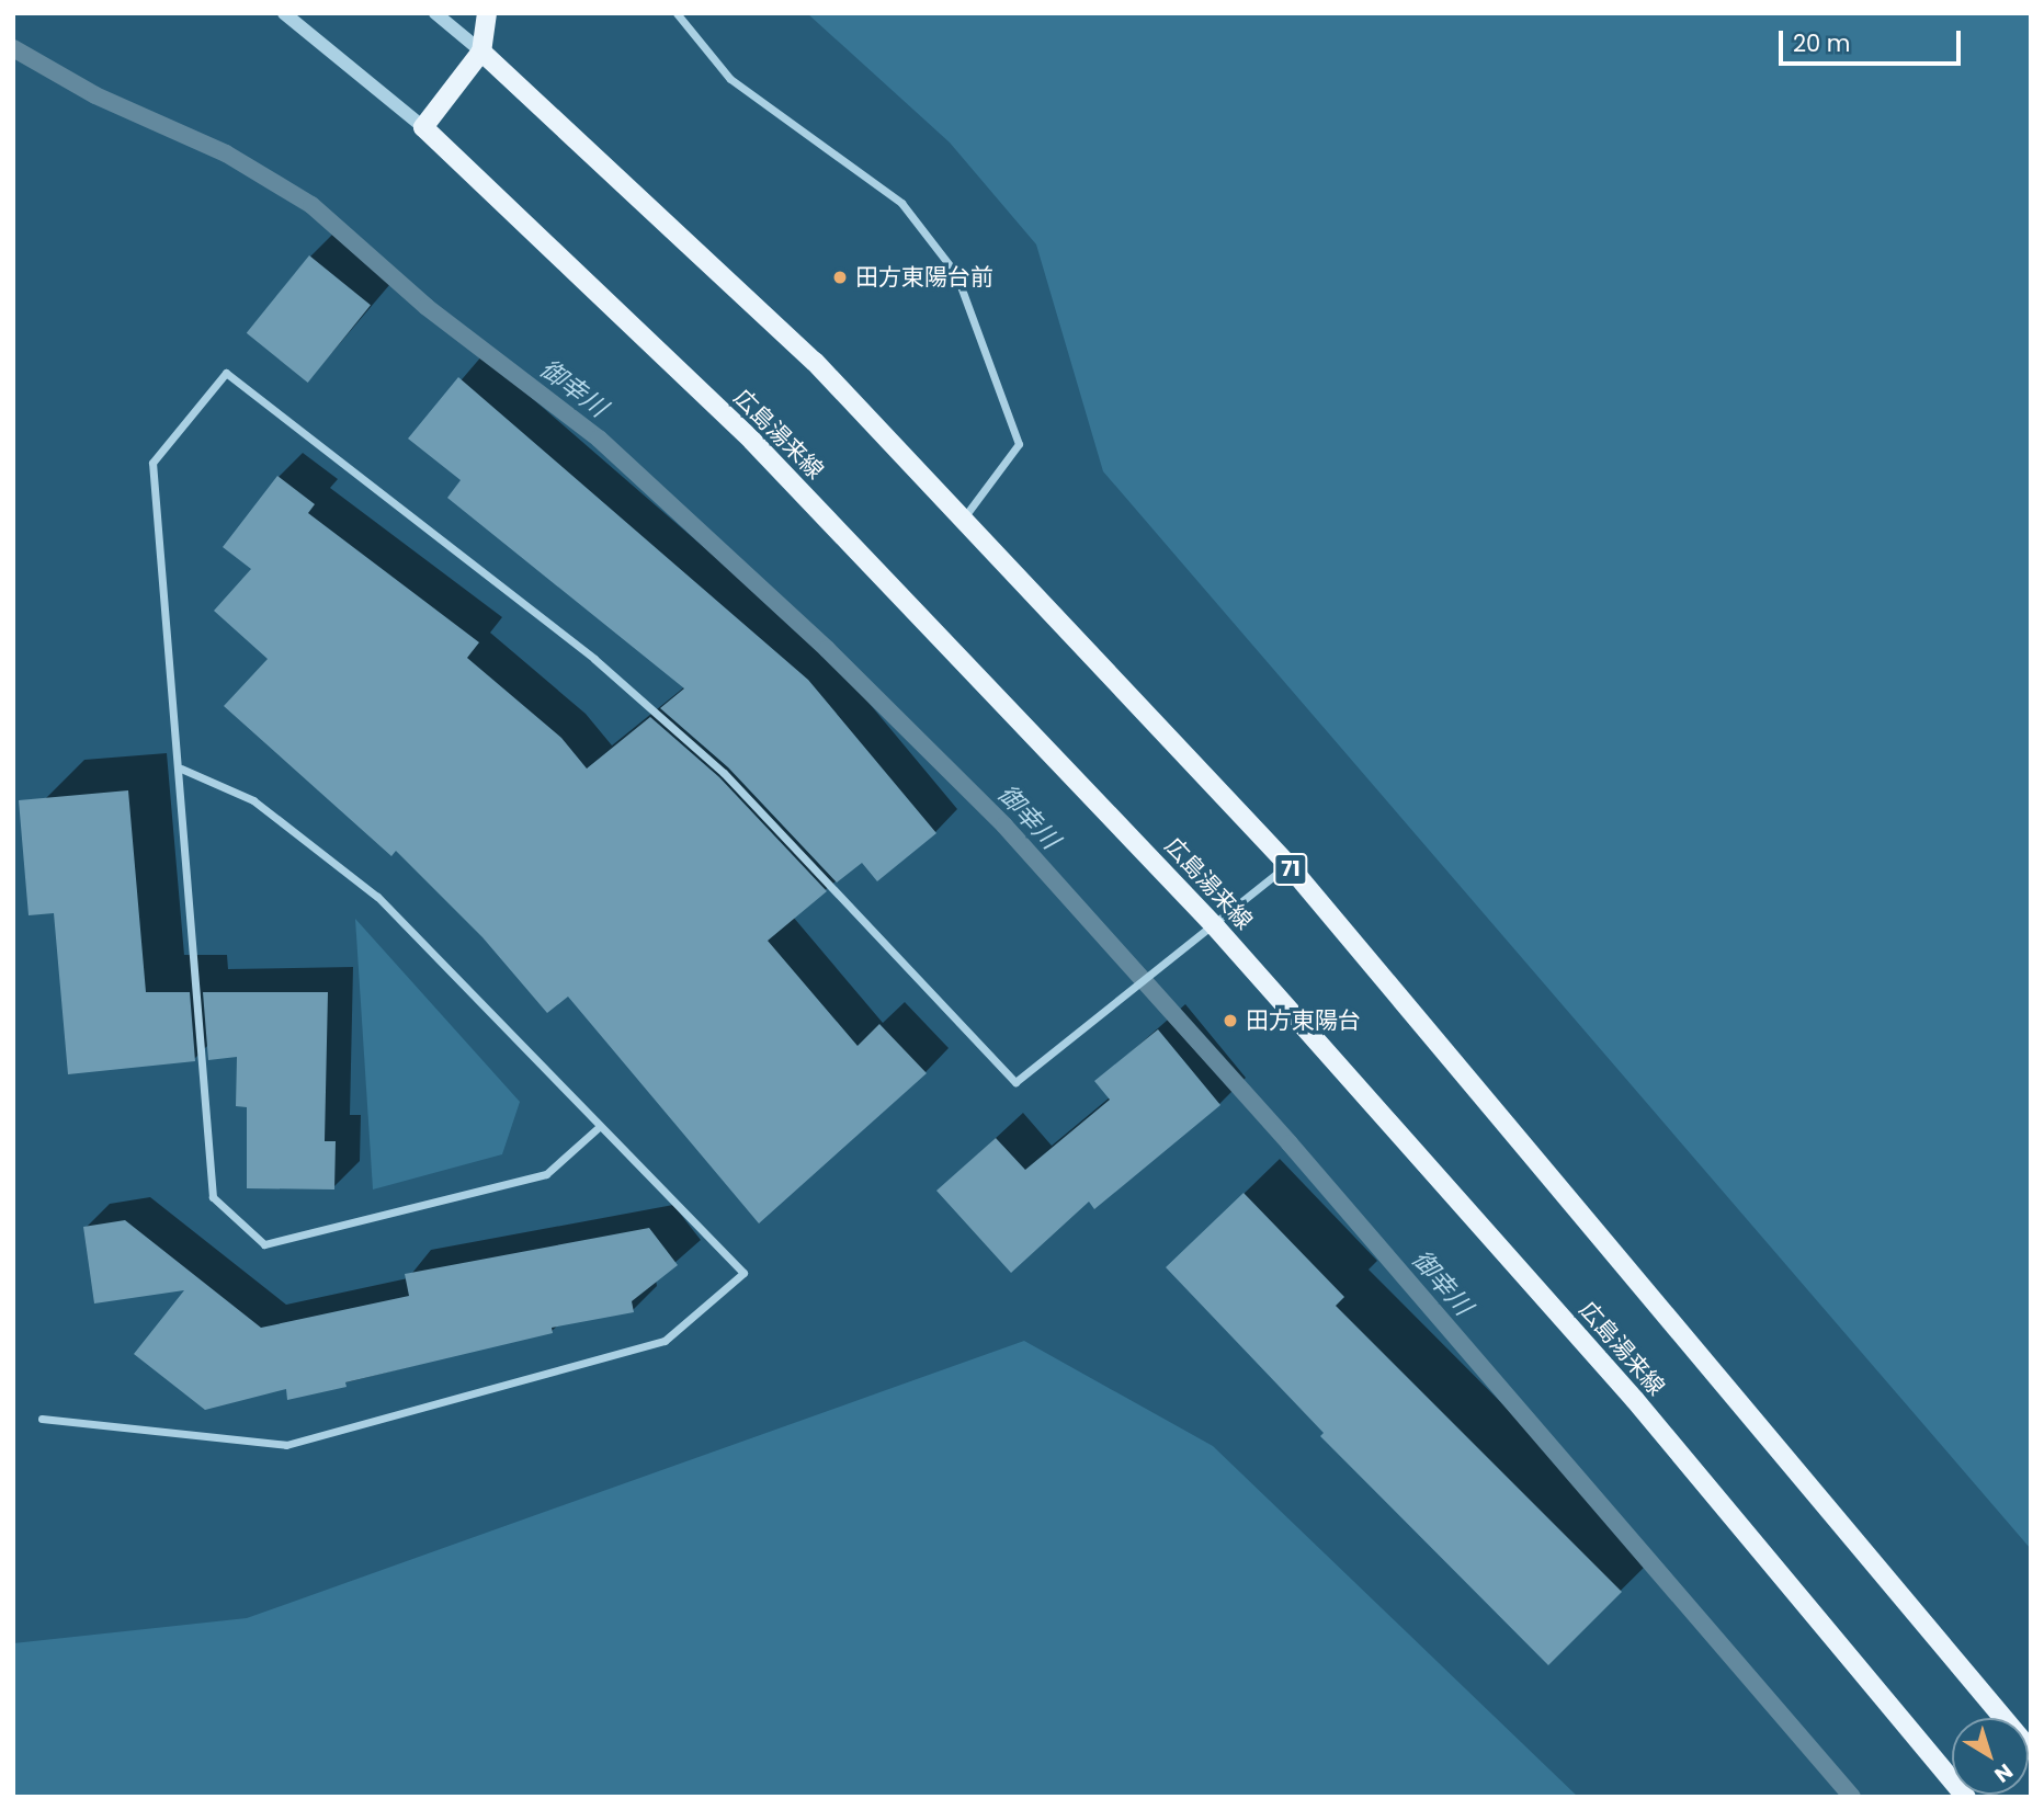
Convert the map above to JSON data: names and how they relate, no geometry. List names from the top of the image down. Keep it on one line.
{"streets":{"main road":["広島湯来線","71"]},"water":["御幸川"],"places":["田方東陽台前","田方東陽台"],"scale_bar":"20 m","north":"bottom right"}
